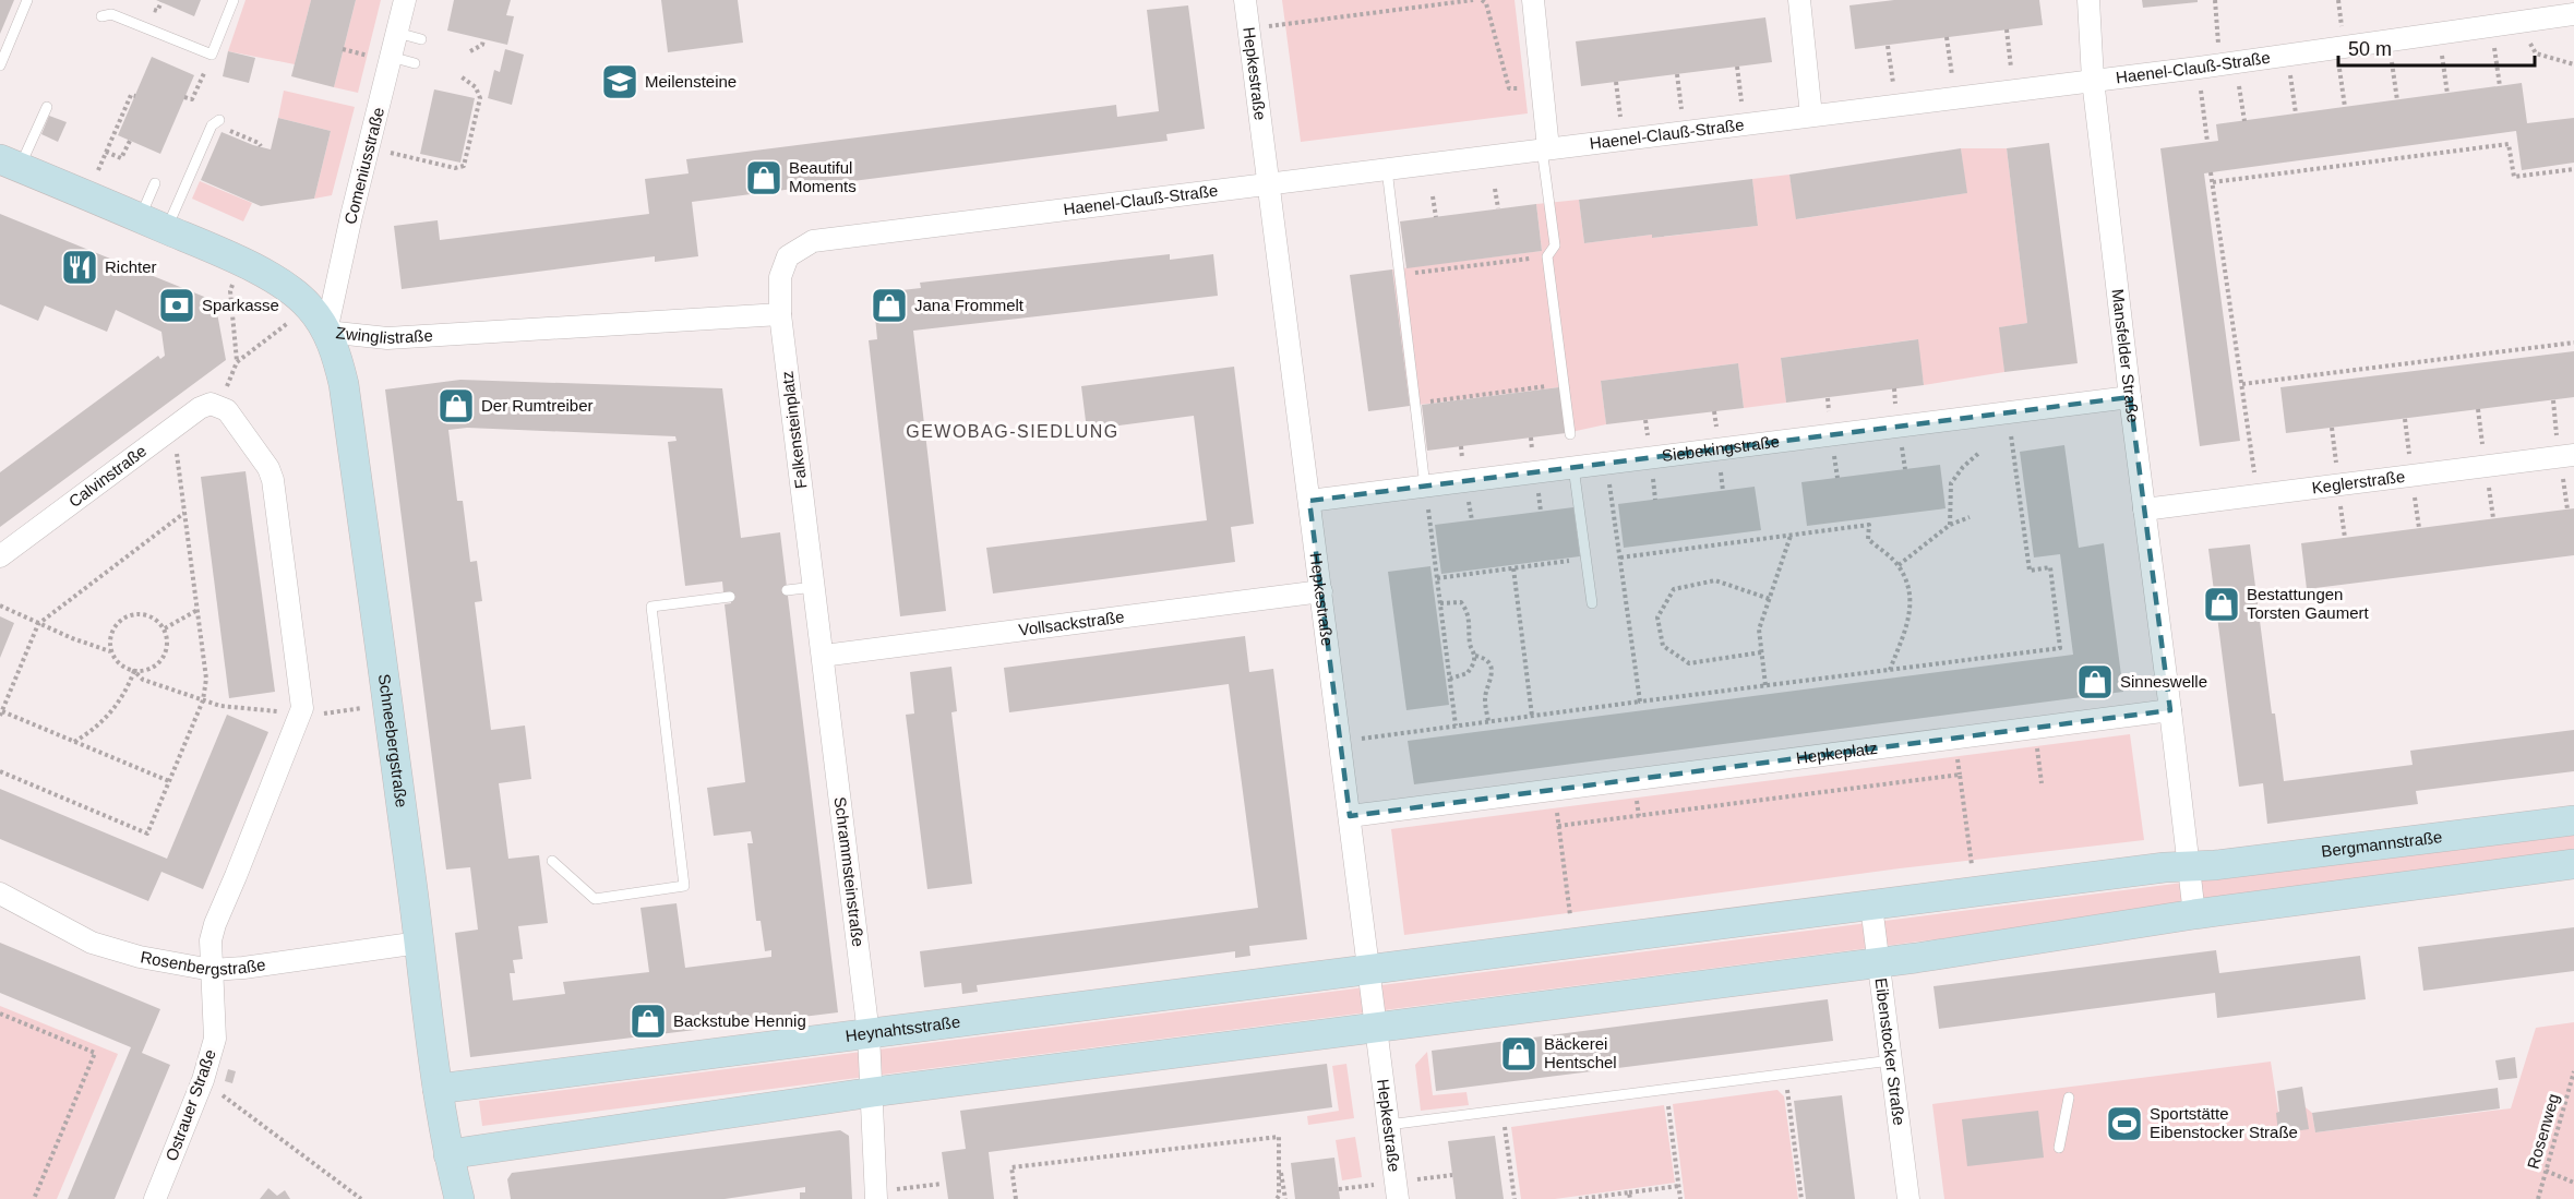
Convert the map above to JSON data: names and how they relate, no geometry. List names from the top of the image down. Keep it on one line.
{"streets":{"street":["Haenel-Clauß-Straße","Hepkestraße","Comeniusstraße","Zwinglistraße","Mansfelder Straße","Falkensteinplatz","Siebekingstraße","Calvinstraße","Keglerstraße","Vollsackstraße","Schneebergstraße","Hepkeplatz","Bergmannstraße","Schrammsteinstraße","Rosenbergstraße","Heynahtsstraße","Eibenstocker Straße","Ostrauer Straße"],"path":["Rosenweg"]},"crossings":[["Haenel-Clauß-Straße","Hepkestraße"],["Haenel-Clauß-Straße","Mansfelder Straße"],["Haenel-Clauß-Straße","Falkensteinplatz"],["Hepkestraße","Siebekingstraße"],["Hepkestraße","Vollsackstraße"],["Hepkestraße","Hepkeplatz"],["Hepkestraße","Heynahtsstraße"],["Comeniusstraße","Zwinglistraße"],["Comeniusstraße","Schneebergstraße"],["Zwinglistraße","Falkensteinplatz"],["Zwinglistraße","Schneebergstraße"],["Mansfelder Straße","Siebekingstraße"],["Mansfelder Straße","Keglerstraße"],["Mansfelder Straße","Hepkeplatz"],["Falkensteinplatz","Schrammsteinstraße"],["Vollsackstraße","Schrammsteinstraße"],["Schneebergstraße","Rosenbergstraße"],["Schneebergstraße","Heynahtsstraße"],["Schrammsteinstraße","Heynahtsstraße"],["Rosenbergstraße","Ostrauer Straße"]],"districts":["GEWOBAG-SIEDLUNG"],"places":{"school or university":["Meilensteine"],"shop":["Beautiful Moments","Jana Frommelt","Der Rumtreiber","Bestattungen Torsten Gaumert","Sinneswelle","Backstube Hennig","Bäckerei Hentschel"],"restaurant":["Richter"],"bank":["Sparkasse"],"sports":["Sportstätte Eibenstocker Straße"]},"scale_bar":"50 m"}
